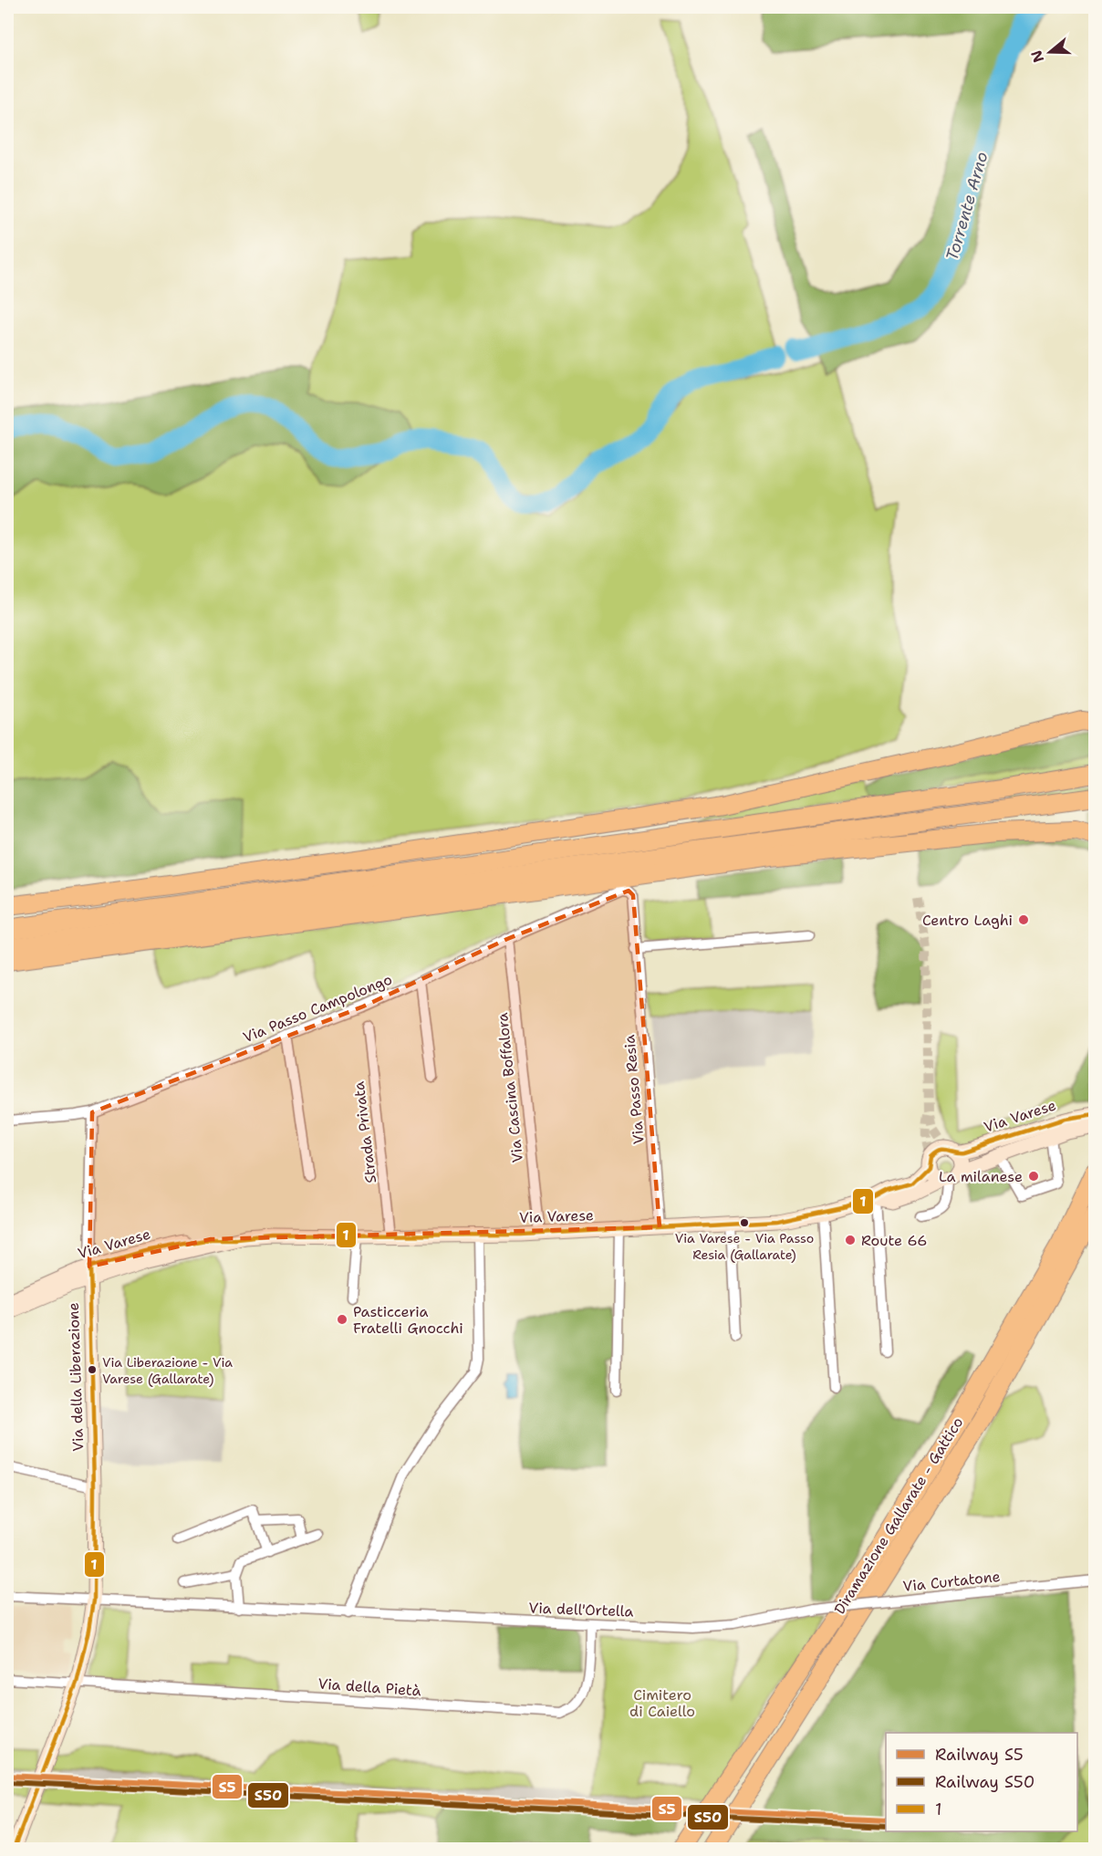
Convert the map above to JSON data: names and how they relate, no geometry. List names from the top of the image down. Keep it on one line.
{"streets":{"highway":["Diramazione Gallarate - Gattico"],"main road":["Via Varese","Via della Liberazione"],"street":["Via Passo Campolongo","Via Cascina Boffalora","Via Passo Resia","Strada Privata","Via Curtatone","Via dell'Ortella","Via della Pietà"]},"crossings":[["Via Passo Campolongo","Via Cascina Boffalora"],["Via Passo Campolongo","Via Passo Resia"],["Via Cascina Boffalora","Via Varese"],["Via Passo Resia","Via Varese"],["Via Varese","Strada Privata"],["Via Varese","Via della Liberazione"],["Via della Liberazione","Via dell'Ortella"],["Via della Liberazione","Via della Pietà"],["Via Curtatone","Via dell'Ortella"],["Via dell'Ortella","Via della Pietà"]],"water":["Torrente Arno"],"parks":["Cimitero di Caiello"],"places":["Centro Laghi","La milanese","Via Varese - Via Passo Resia (Gallarate)","Route 66","Pasticceria Fratelli Gnocchi","Via Liberazione - Via Varese (Gallarate)"],"lines":["transit line 1","rail line S5","rail line S50"],"legend":["Railway S5","Railway S50","1"],"north":"left"}
